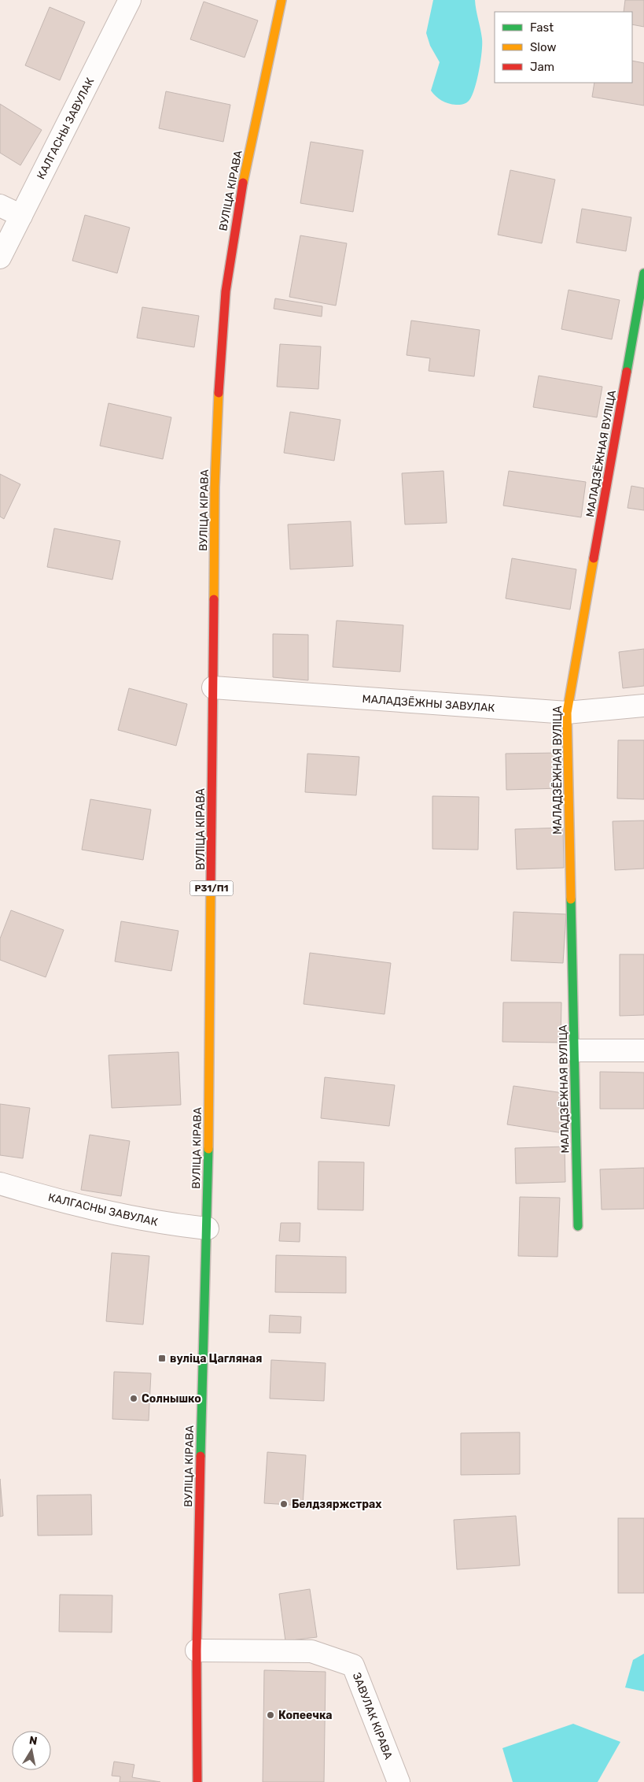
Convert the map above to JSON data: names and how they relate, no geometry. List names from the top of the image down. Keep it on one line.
{"streets":{"main road":["ВУЛІЦА КІРАВА","МАЛАДЗЁЖНАЯ ВУЛІЦА","Р31/П1"],"street":["КАЛГАСНЫ ЗАВУЛАК","МАЛАДЗЁЖНЫ ЗАВУЛАК","ЗАВУЛАК КІРАВА"]},"crossings":[["КАЛГАСНЫ ЗАВУЛАК","ВУЛІЦА КІРАВА"],["ВУЛІЦА КІРАВА","МАЛАДЗЁЖНЫ ЗАВУЛАК"],["ВУЛІЦА КІРАВА","ЗАВУЛАК КІРАВА"],["МАЛАДЗЁЖНАЯ ВУЛІЦА","МАЛАДЗЁЖНЫ ЗАВУЛАК"]],"places":{"transit":["вуліца Цагляная"],"other":["Солнышко","Белдзяржстрах","Копеечка"]},"legend":["Fast","Slow","Jam"],"north":"top"}
